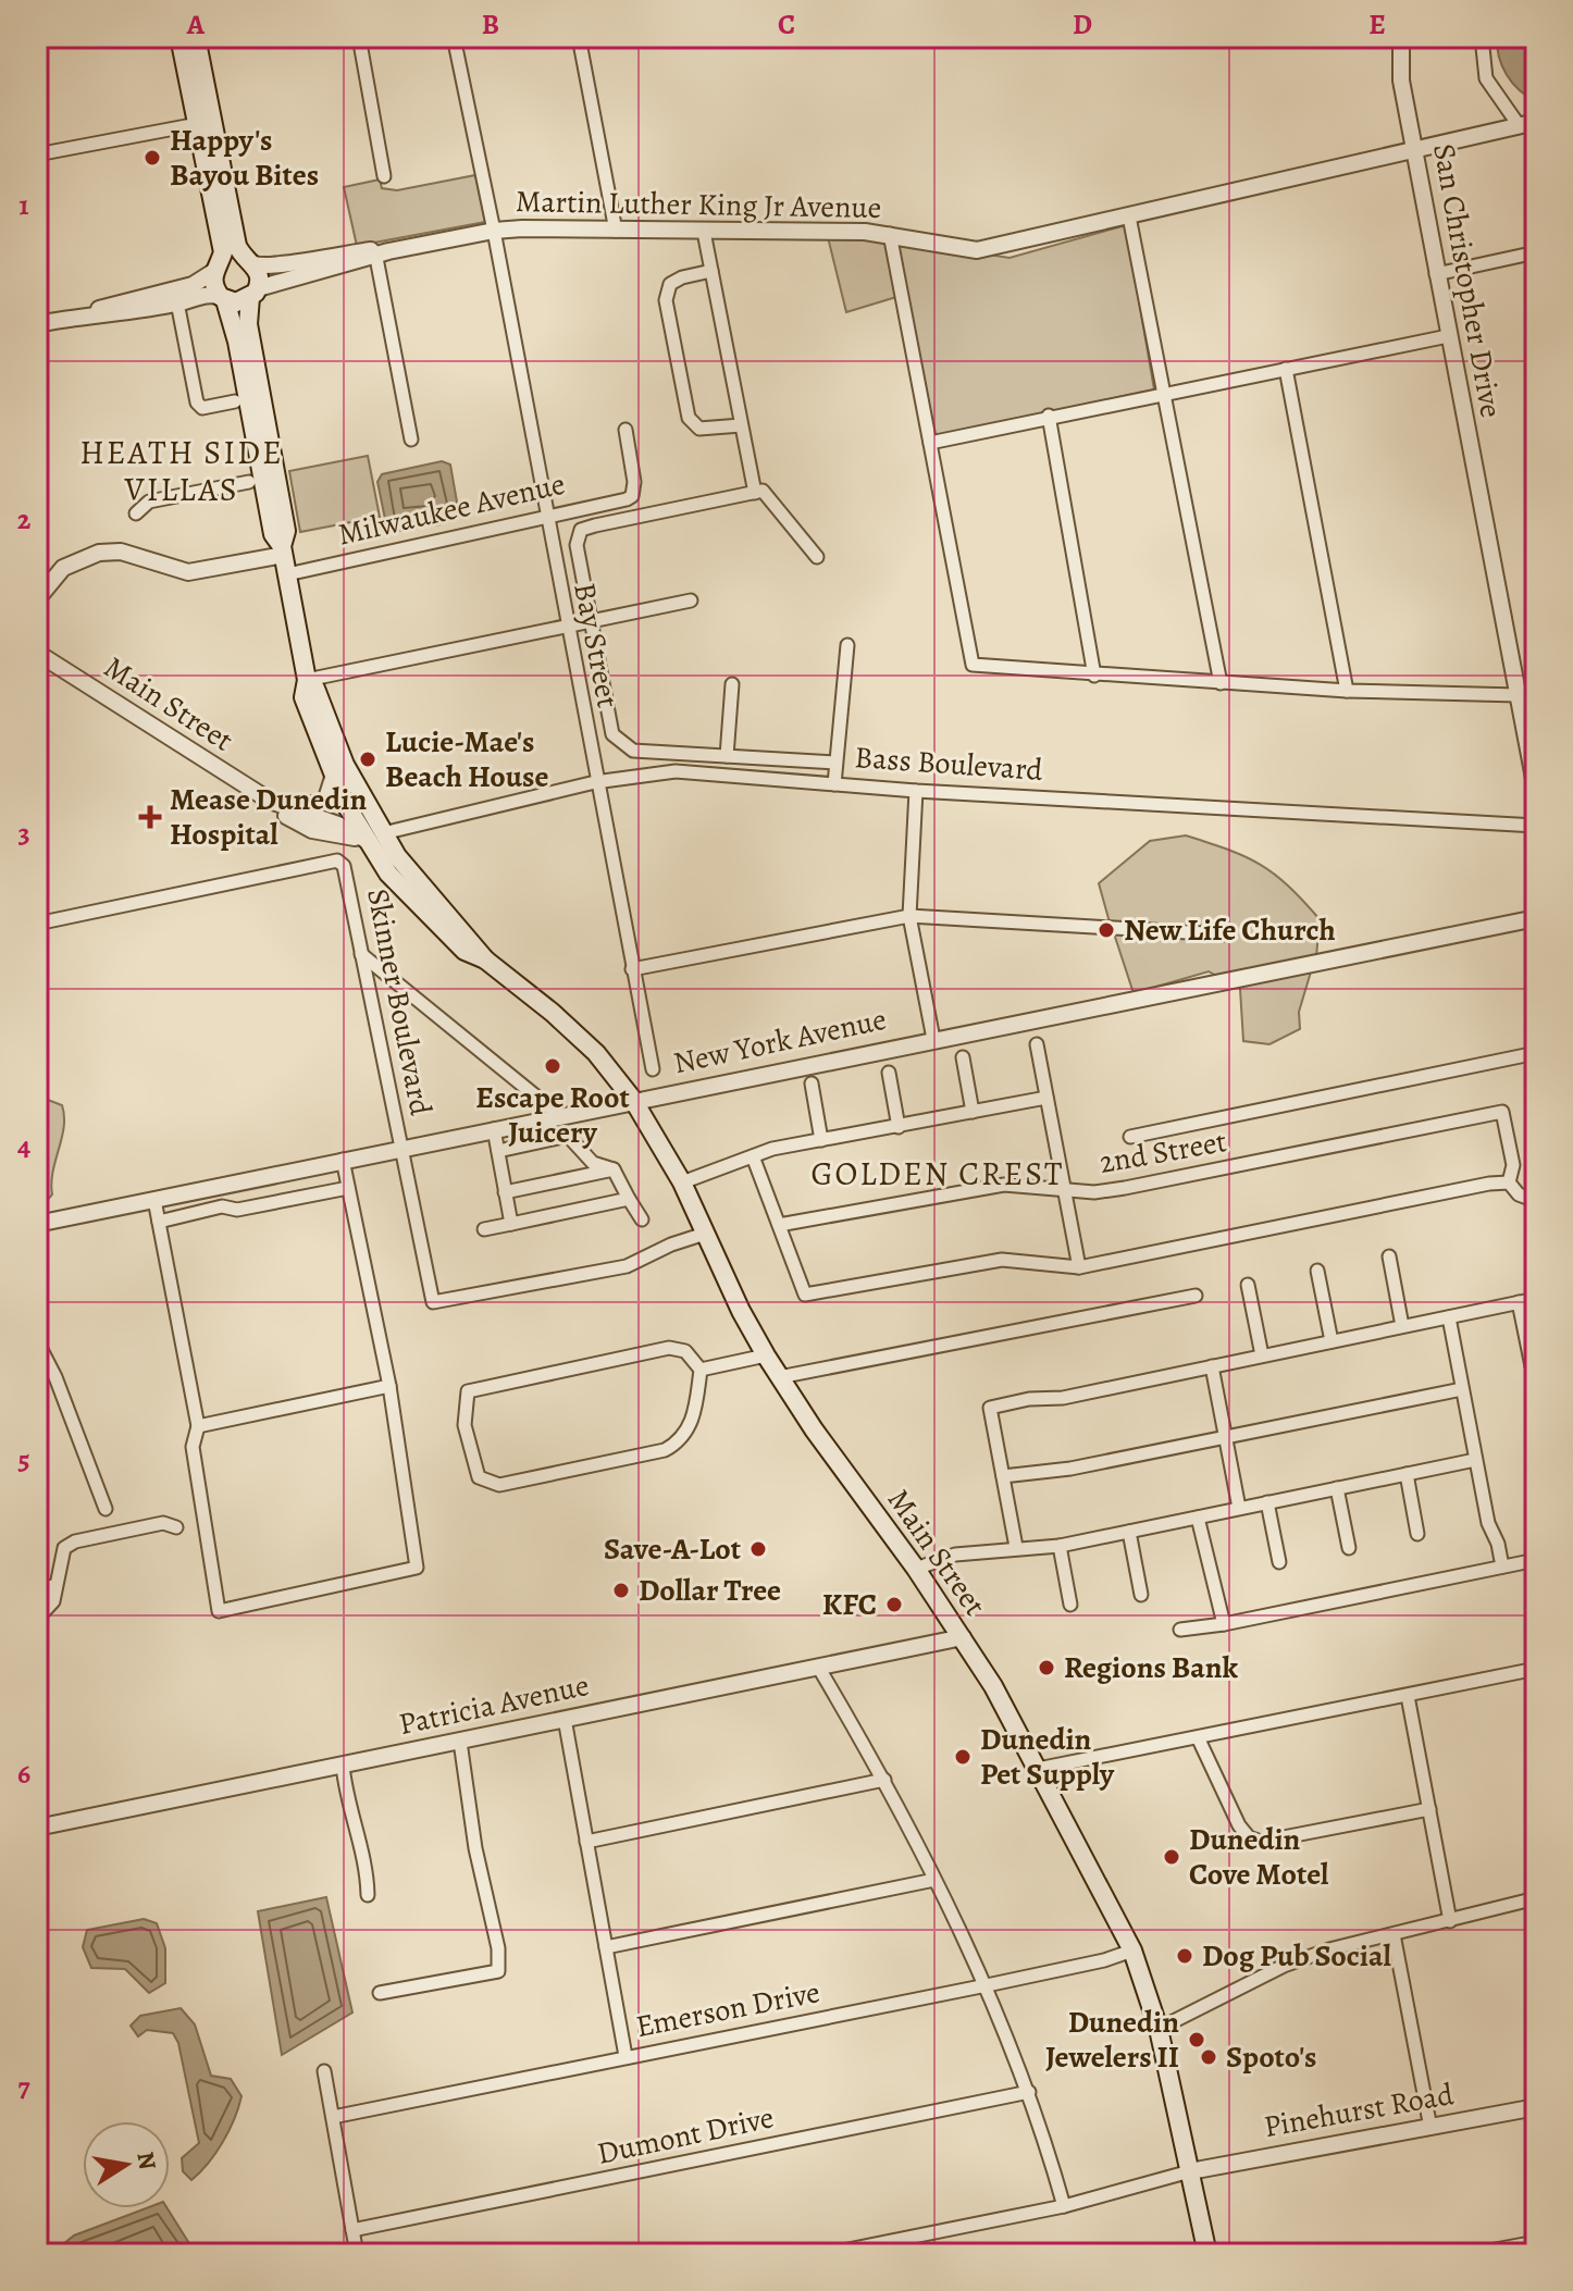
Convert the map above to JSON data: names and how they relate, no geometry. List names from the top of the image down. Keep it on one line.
{"streets":{"main road":["Main Street"],"street":["Martin Luther King Jr Avenue","San Christopher Drive","Milwaukee Avenue","Bay Street","Bass Boulevard","Skinner Boulevard","New York Avenue","2nd Street","Patricia Avenue","Emerson Drive","Pinehurst Road","Dumont Drive"]},"crossings":[["Martin Luther King Jr Avenue","San Christopher Drive"],["Martin Luther King Jr Avenue","Bay Street"],["Milwaukee Avenue","Bay Street"],["Bay Street","Bass Boulevard"],["Main Street","Bass Boulevard"],["Main Street","Skinner Boulevard"],["Main Street","New York Avenue"],["Main Street","Patricia Avenue"],["Main Street","Emerson Drive"],["Main Street","Pinehurst Road"],["Skinner Boulevard","New York Avenue"]],"districts":["HEATH SIDE VILLAS","GOLDEN CREST"],"places":{"other":["Happy's Bayou Bites","Lucie-Mae's Beach House","New Life Church","Escape Root Juicery","Save-A-Lot","Dollar Tree","KFC","Regions Bank","Dunedin Pet Supply","Dunedin Cove Motel","Dog Pub Social","Dunedin Jewelers II","Spoto's"],"health":["Mease Dunedin Hospital"]},"north":"right","grid":{"columns":["A","B","C","D","E"],"rows":["1","2","3","4","5","6","7"]}}
